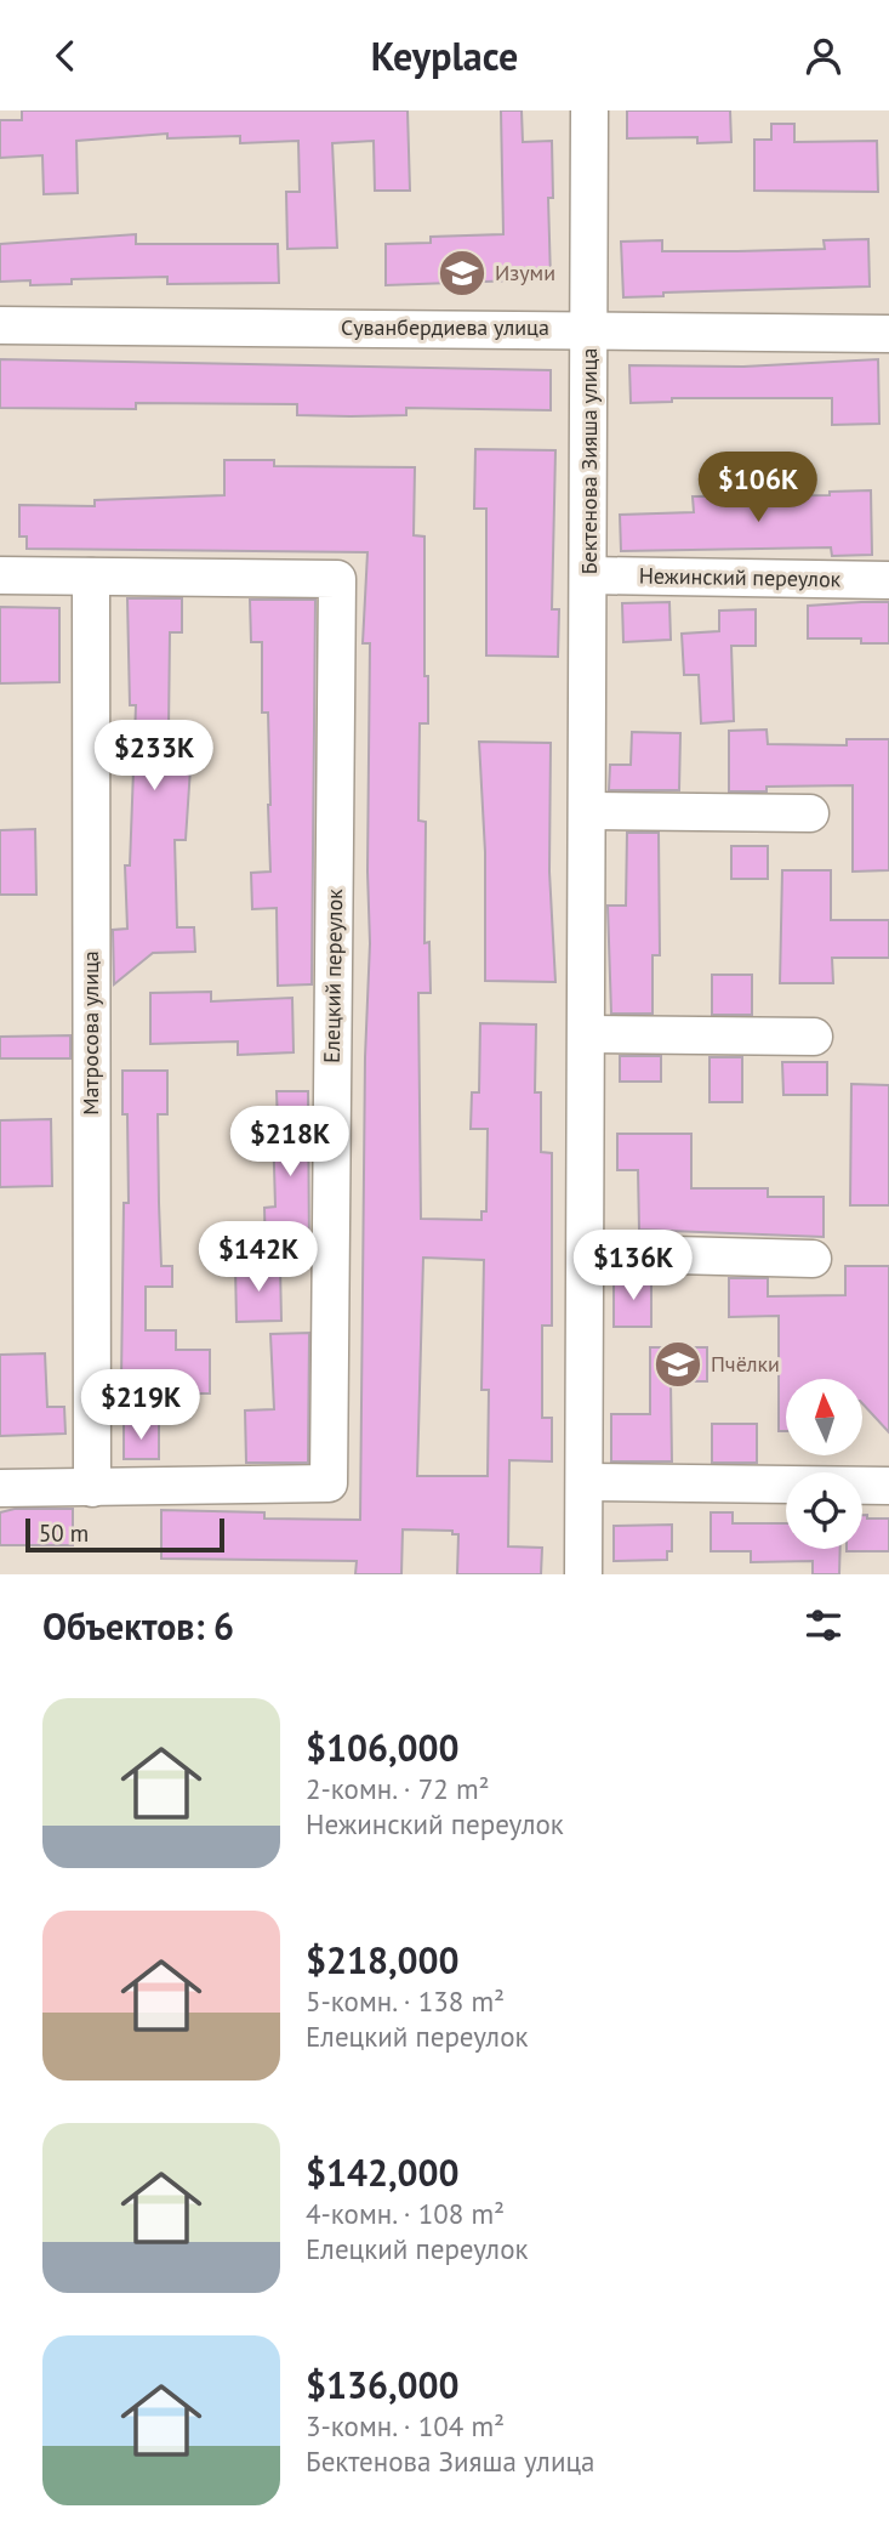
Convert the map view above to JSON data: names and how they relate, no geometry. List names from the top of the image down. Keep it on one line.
{"streets":{"street":["Суванбердиева улица","Бектенова Зияша улица","Нежинский переулок","Елецкий переулок","Матросова улица"]},"crossings":[["Суванбердиева улица","Бектенова Зияша улица"],["Бектенова Зияша улица","Нежинский переулок"],["Елецкий переулок","Матросова улица"]],"places":{"school or university":["Изуми","Пчёлки"]},"scale_bar":"50 m","north":"top","page":{"header":"Keyplace","price":["$106K","$233K","$218K","$142K","$136K","$219K"],"scale":"50 m","heading":"Объектов: 6","list":[{"name":"$106,000","note":"2-комн. · 72 m² · Нежинский переулок"},{"name":"$218,000","note":"5-комн. · 138 m² · Елецкий переулок"},{"name":"$142,000","note":"4-комн. · 108 m² · Елецкий переулок"},{"name":"$136,000","note":"3-комн. · 104 m² · Бектенова Зияша улица"}]}}
